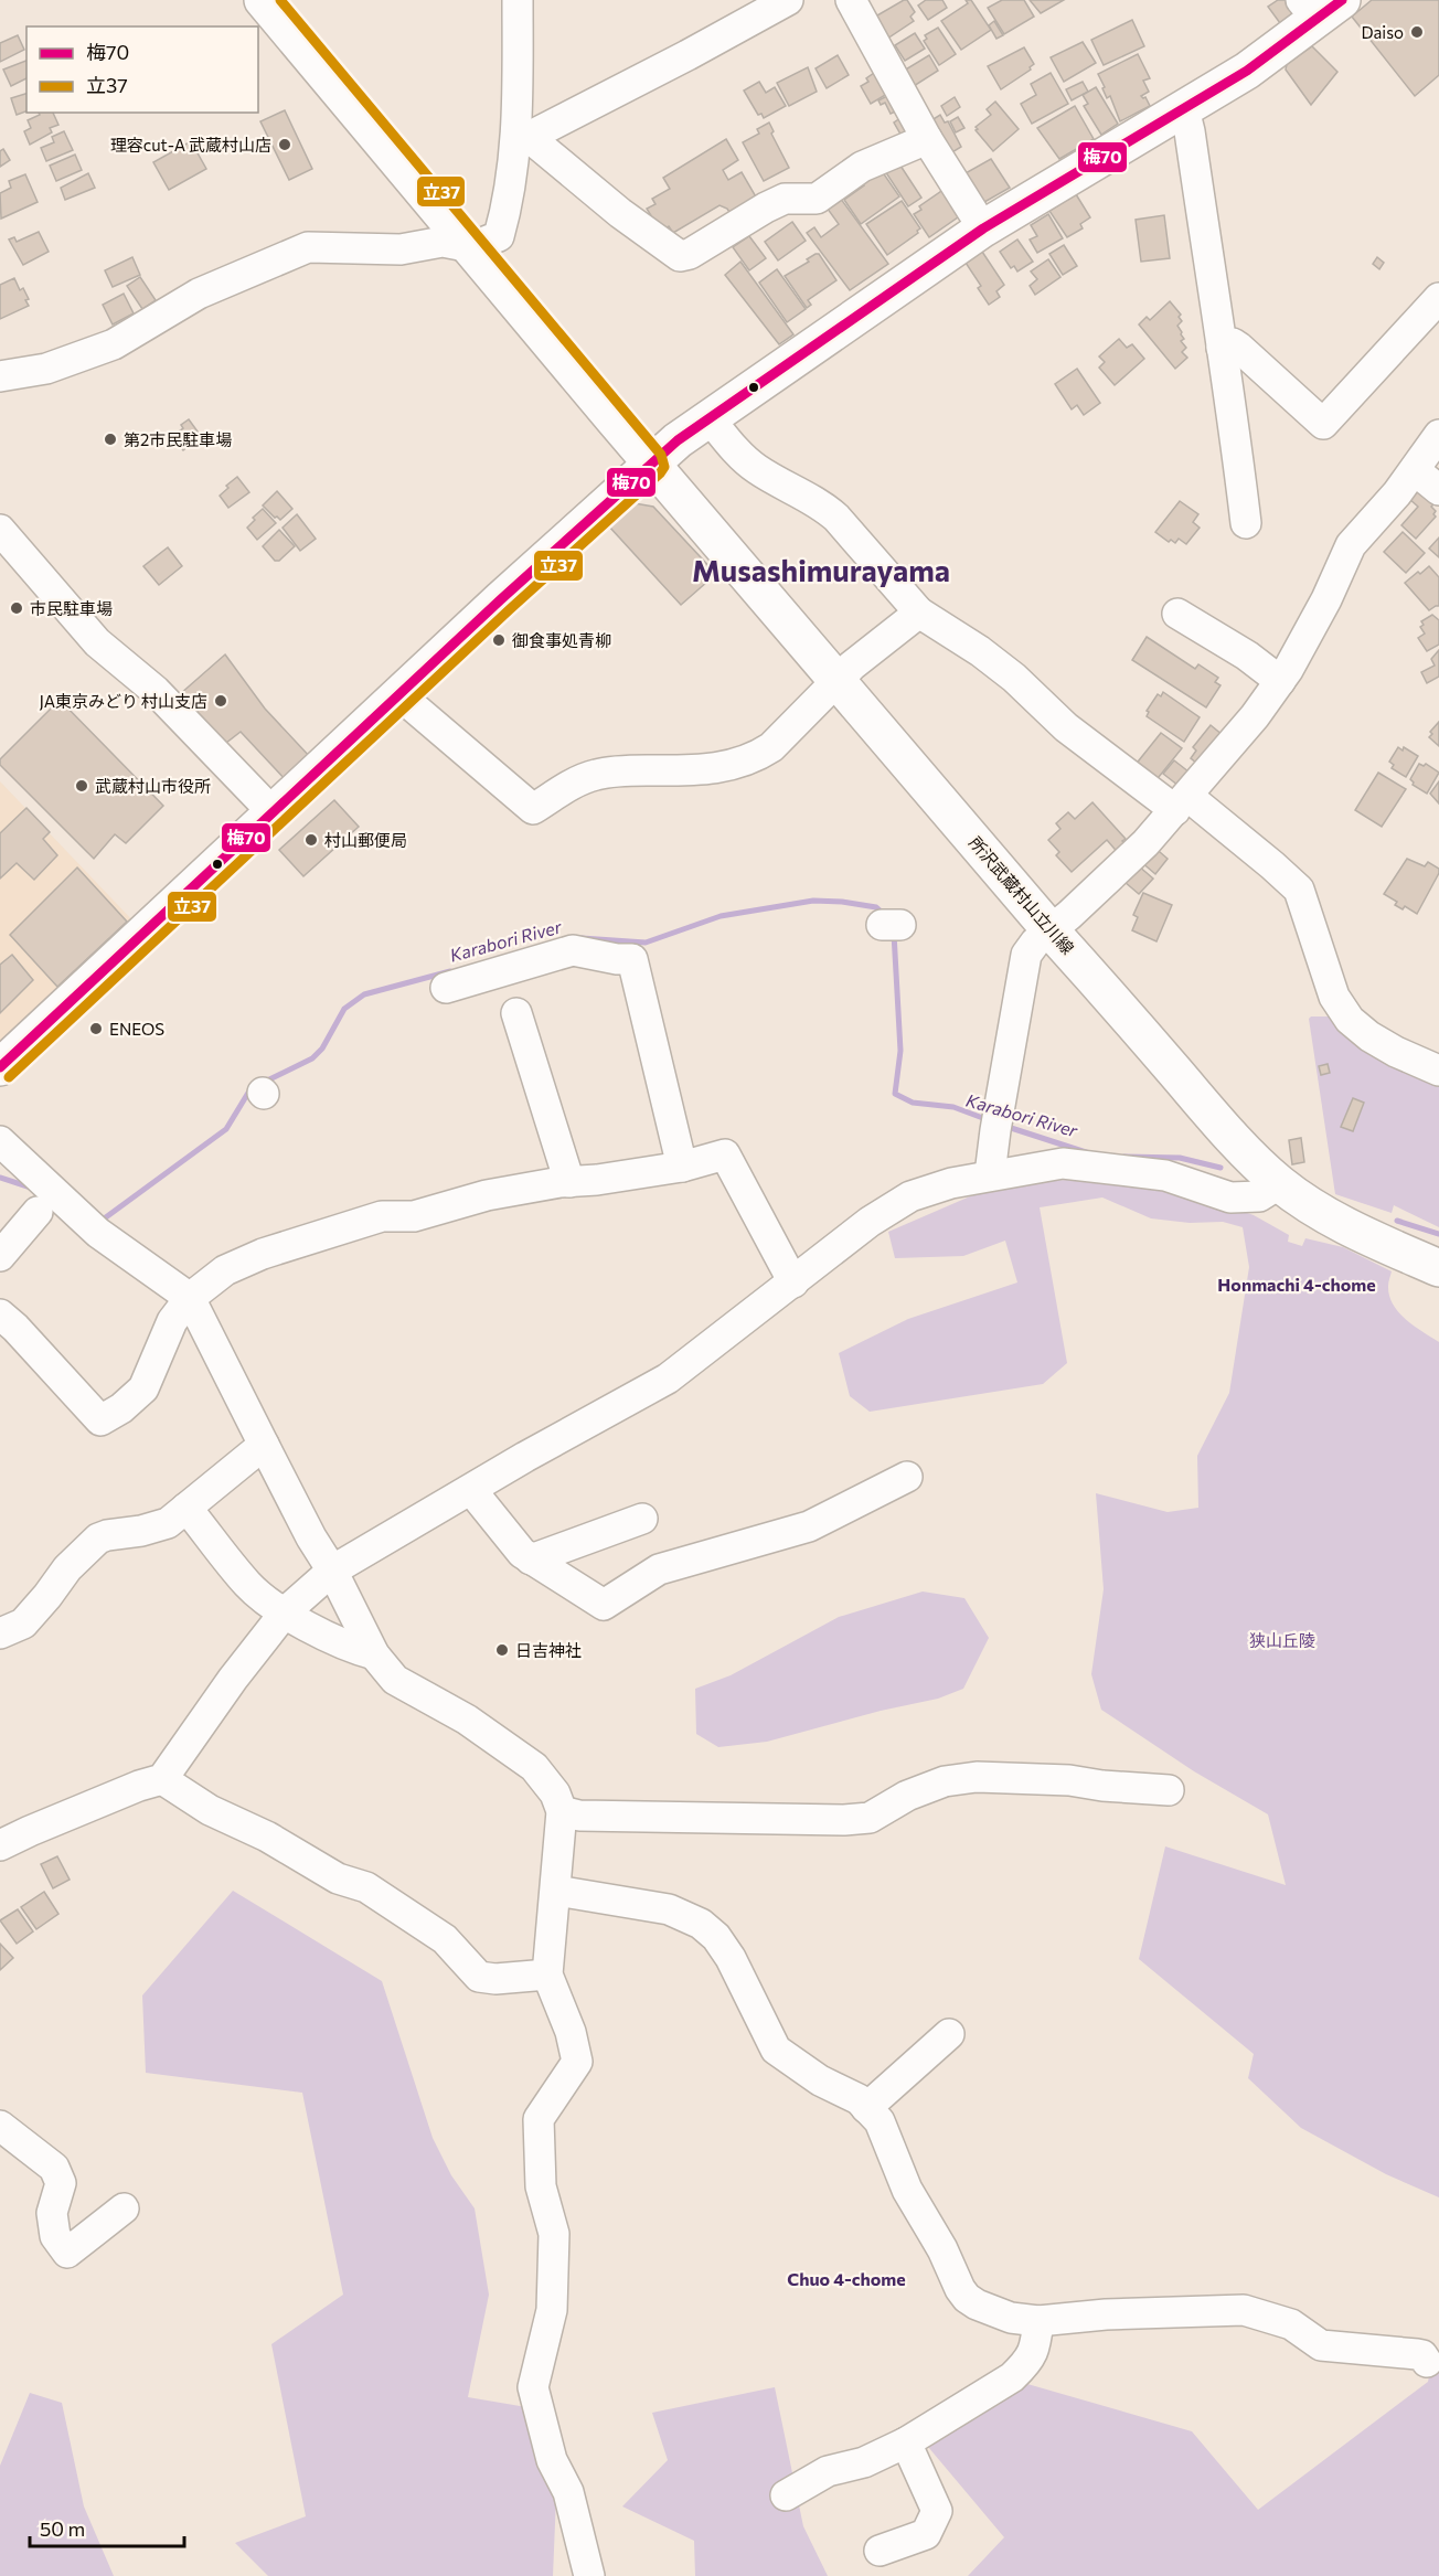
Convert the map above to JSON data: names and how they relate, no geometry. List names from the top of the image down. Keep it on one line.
{"streets":{"main road":["所沢武蔵村山立川線"]},"districts":["Musashimurayama","Honmachi 4-chome","Chuo 4-chome"],"water":["Karabori River"],"parks":["狭山丘陵"],"places":["Daiso","理容cut-A 武蔵村山店","第2市民駐車場","市民駐車場","御食事処青柳","JA東京みどり 村山支店","武蔵村山市役所","村山郵便局","ENEOS","日吉神社"],"lines":["transit line 梅70","transit line 立37"],"legend":["梅70","立37"],"scale_bar":"50 m"}
